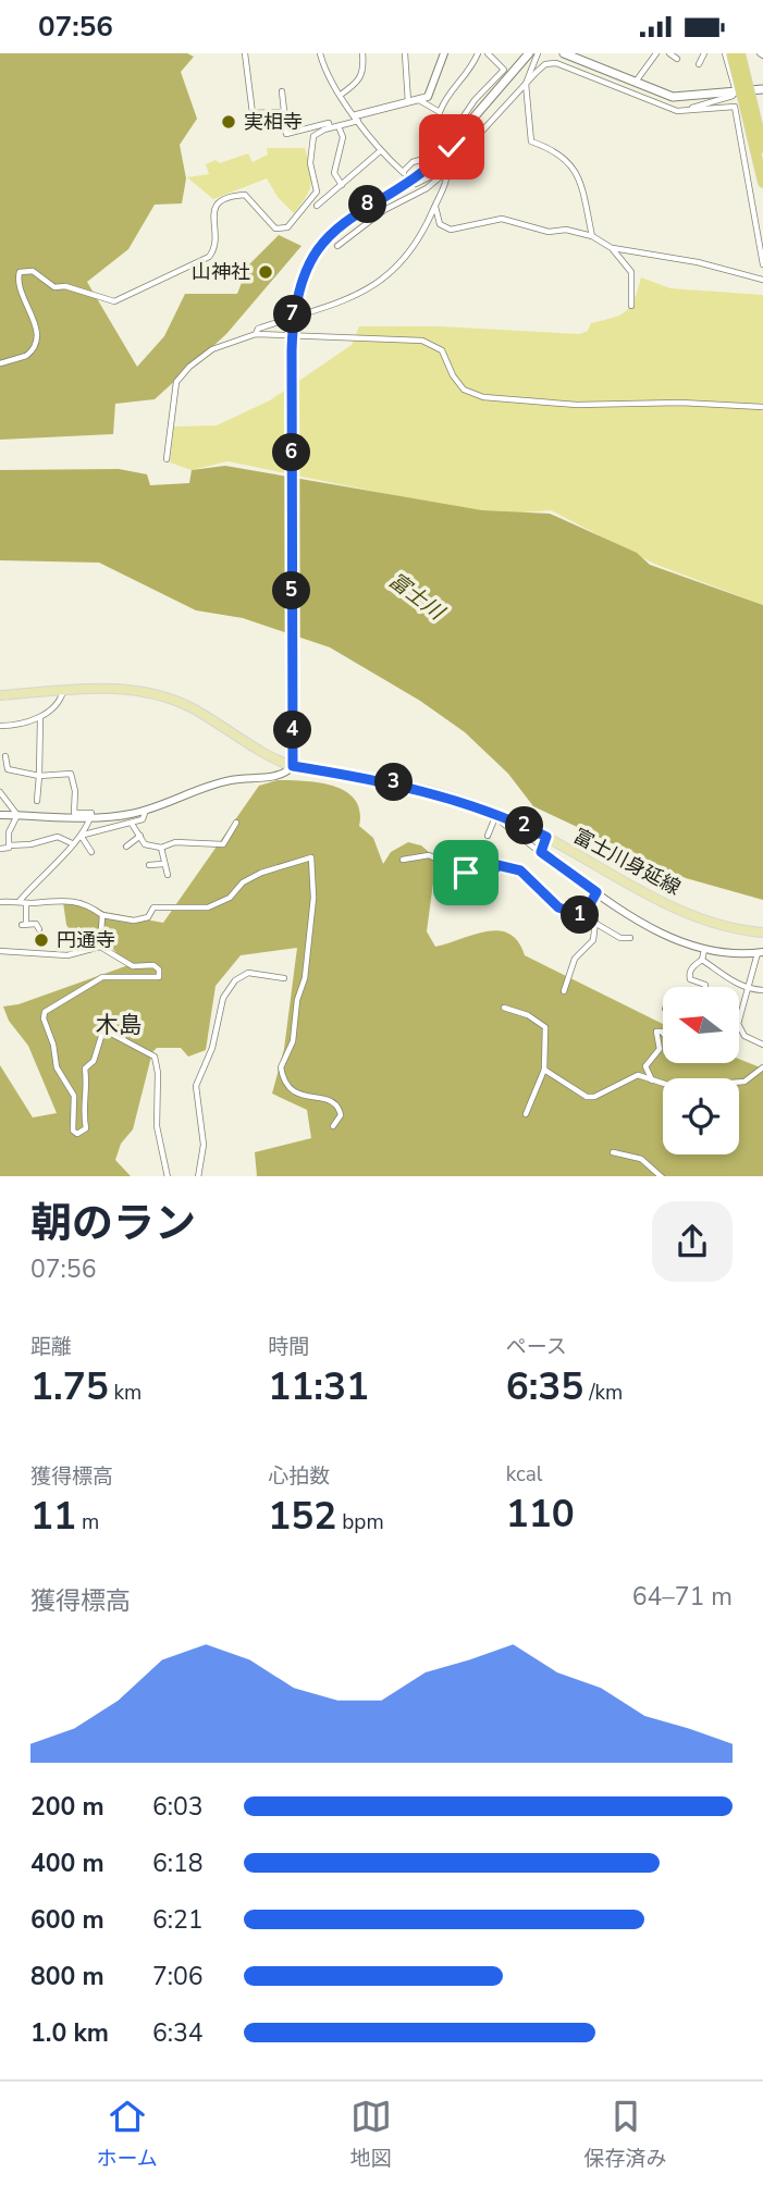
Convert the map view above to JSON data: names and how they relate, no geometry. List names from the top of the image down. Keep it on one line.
{"streets":{"main road":["富士川身延線"]},"districts":["木島"],"water":["富士川"],"places":["実相寺","山神社","円通寺"],"north":"left","page":{"status":"07:56","pins":["8","7","6","5","4","3","2","1"],"heading":["朝のラン","07:56"],"stats":[["距離","1.75 km"],["時間","11:31"],["ペース","6:35 /km"],["獲得標高","11 m"],["心拍数","152 bpm"],["kcal","110"]],"chart":["獲得標高","64–71 m"],"list":[{"name":"200 m","note":"6:03"},{"name":"400 m","note":"6:18"},{"name":"600 m","note":"6:21"},{"name":"800 m","note":"7:06"},{"name":"1.0 km","note":"6:34"}],"tabs":["ホーム","地図","保存済み"]}}
